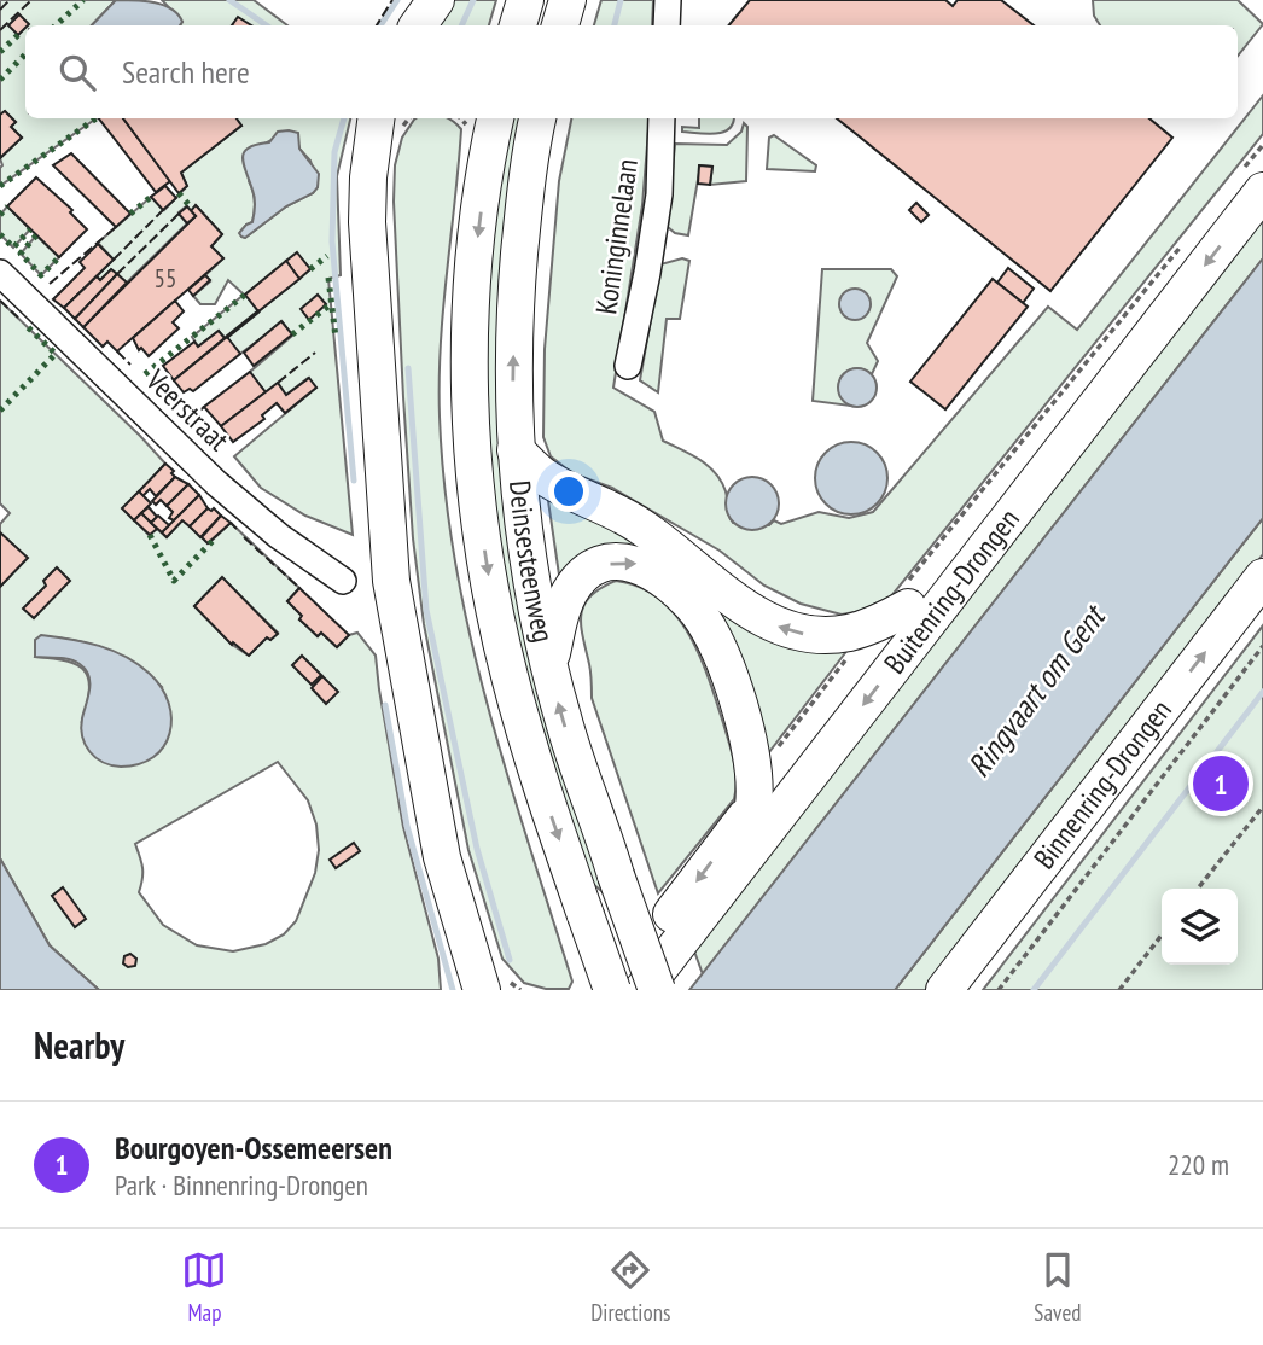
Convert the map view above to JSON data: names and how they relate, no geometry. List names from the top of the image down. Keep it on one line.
{"streets":{"highway":["Deinsesteenweg","Buitenring-Drongen","Binnenring-Drongen"],"street":["Koninginnelaan","Veerstraat"]},"water":["Ringvaart om Gent"],"house_numbers":["55"],"page":{"search":"Search here","pins":"1","heading":"Nearby","list":[{"mark":"1","name":"Bourgoyen-Ossemeersen","note":"Park · Binnenring-Drongen","value":"220 m"}],"nav":["Map","Directions","Saved"]}}
